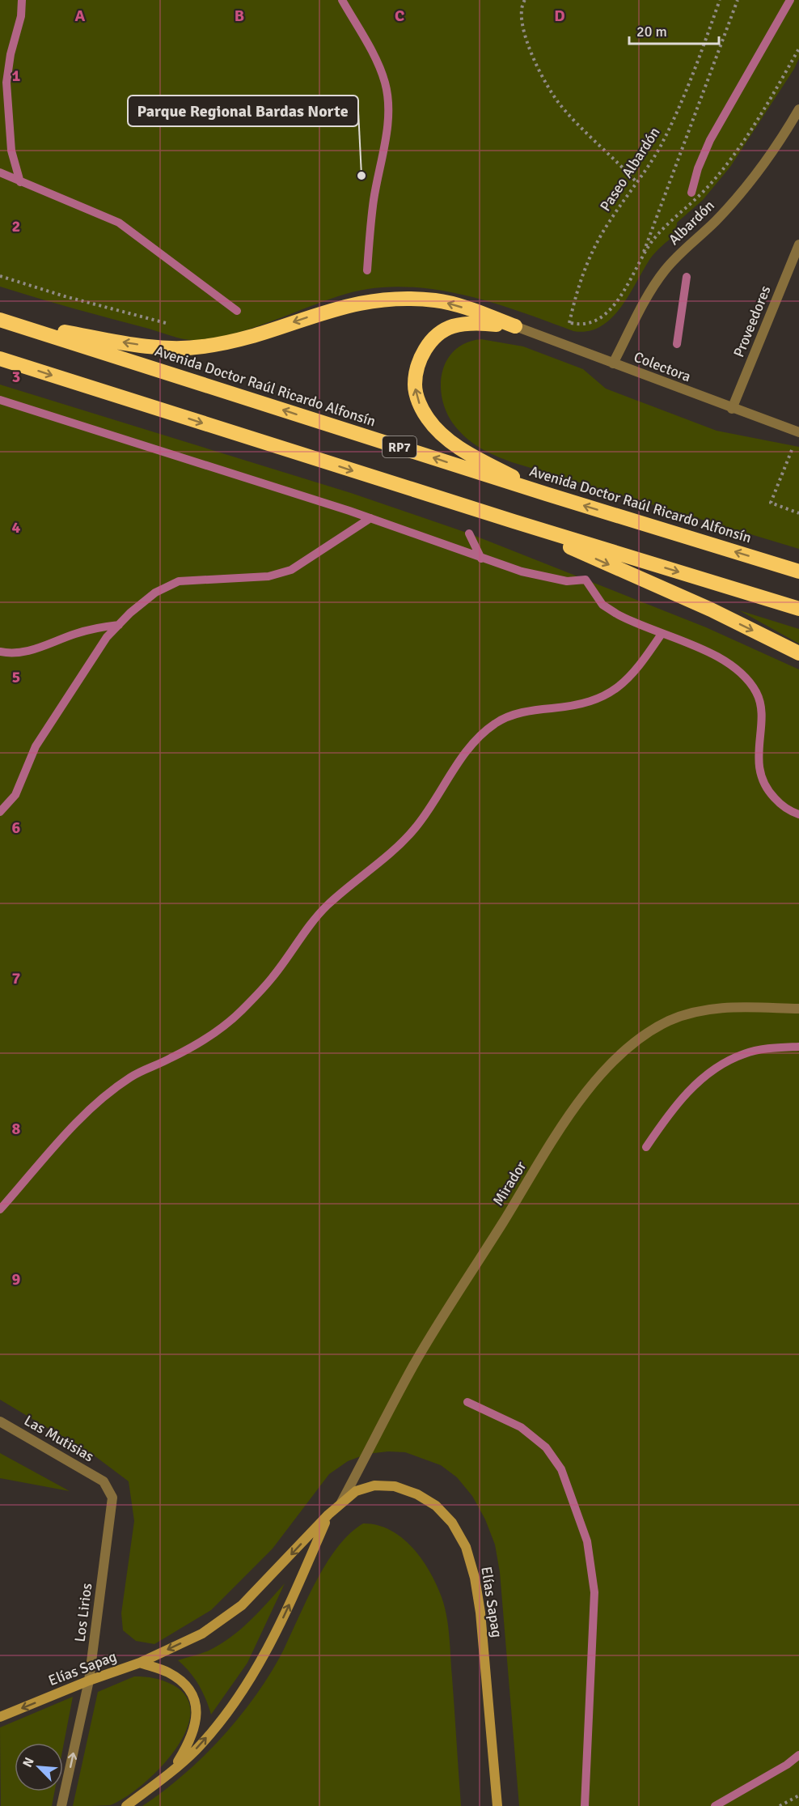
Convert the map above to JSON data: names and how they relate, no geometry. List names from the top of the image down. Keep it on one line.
{"streets":{"highway":["Avenida Doctor Raúl Ricardo Alfonsín","RP7"],"main road":["Elías Sapag"],"street":["Albardón","Proveedores","Colectora","Mirador","Las Mutisias","Los Lirios"],"path":["Paseo Albardón"]},"crossings":[["Albardón","Colectora"],["Proveedores","Colectora"],["Mirador","Elías Sapag"],["Las Mutisias","Los Lirios"],["Elías Sapag","Los Lirios"]],"one_way":["Los Lirios"],"places":["Parque Regional Bardas Norte"],"scale_bar":"20 m","north":"top left","grid":{"columns":["A","B","C","D"],"rows":["1","2","3","4","5","6","7","8","9"]}}
